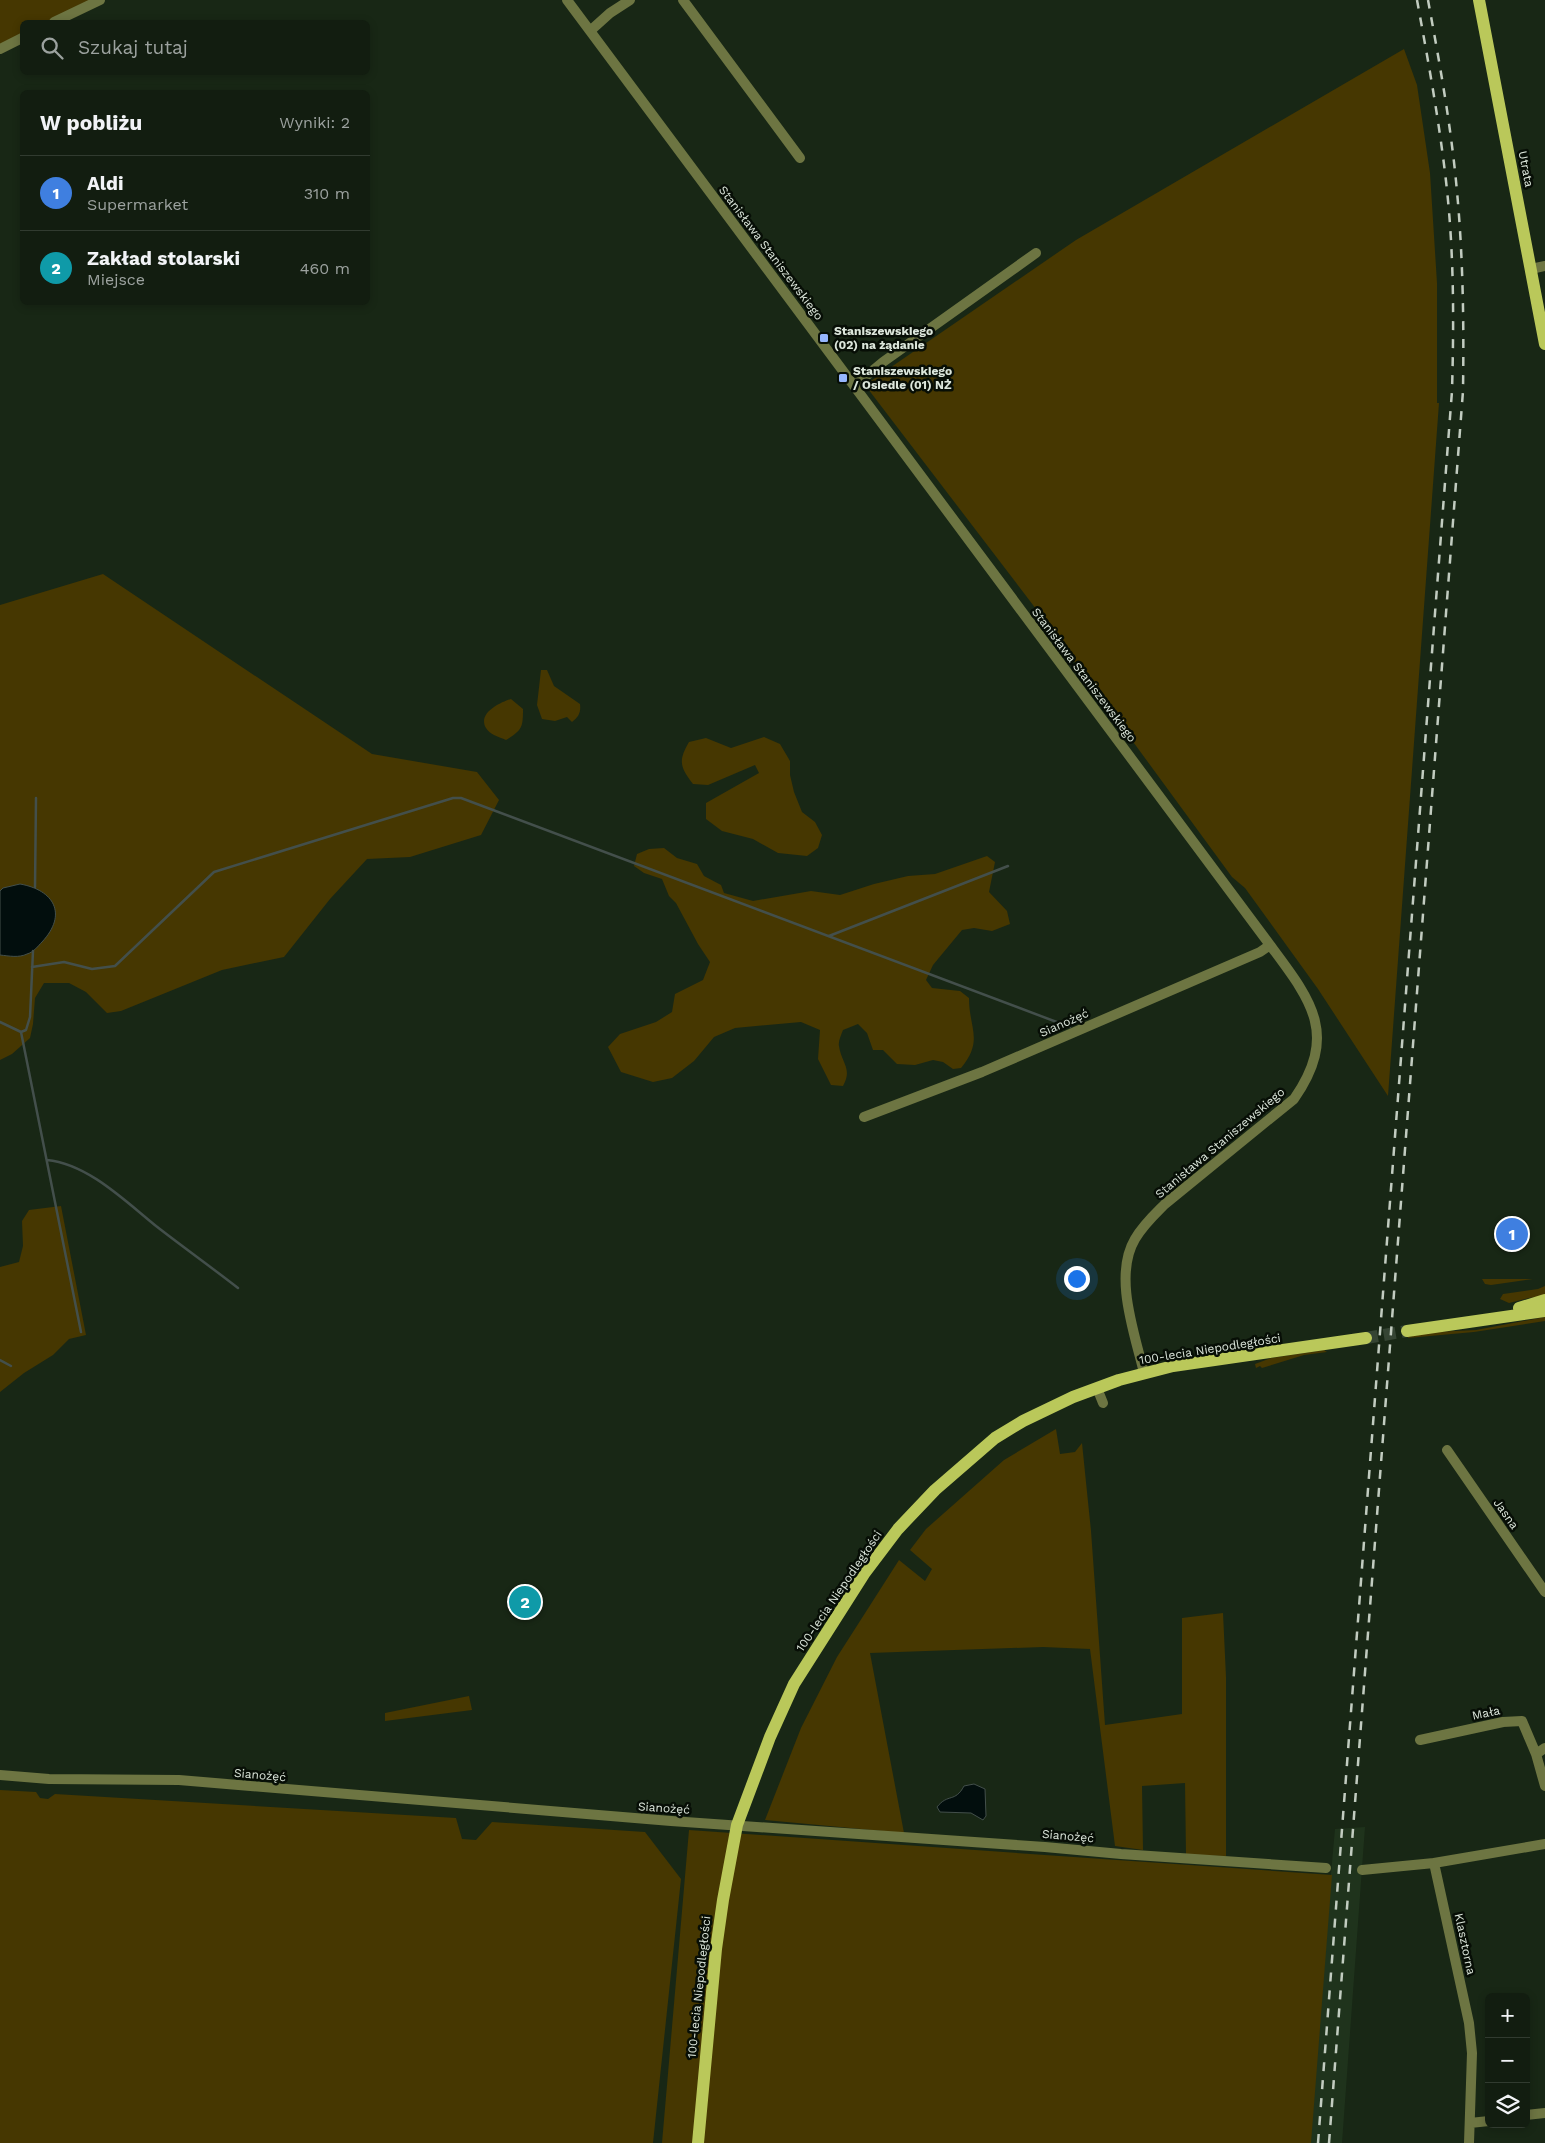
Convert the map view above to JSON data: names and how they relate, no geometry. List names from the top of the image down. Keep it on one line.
{"streets":{"main road":["Utrata","100-lecia Niepodległości"],"street":["Stanisława Staniszewskiego","Sianożęć","Jasna","Mała","Klasztorna"]},"crossings":[["Stanisława Staniszewskiego","Sianożęć"],["Stanisława Staniszewskiego","100-lecia Niepodległości"],["Sianożęć","100-lecia Niepodległości"]],"places":{"transit":["Staniszewskiego (02) na żądanie","Staniszewskiego / Osiedle (01) NŻ"]},"page":{"search":"Szukaj tutaj","heading":["W pobliżu","Wyniki: 2"],"list":[{"mark":"1","name":"Aldi","note":"Supermarket","value":"310 m"},{"mark":"2","name":"Zakład stolarski","note":"Miejsce","value":"460 m"}],"pins":["1","2"],"map_buttons":["+","−"]}}
